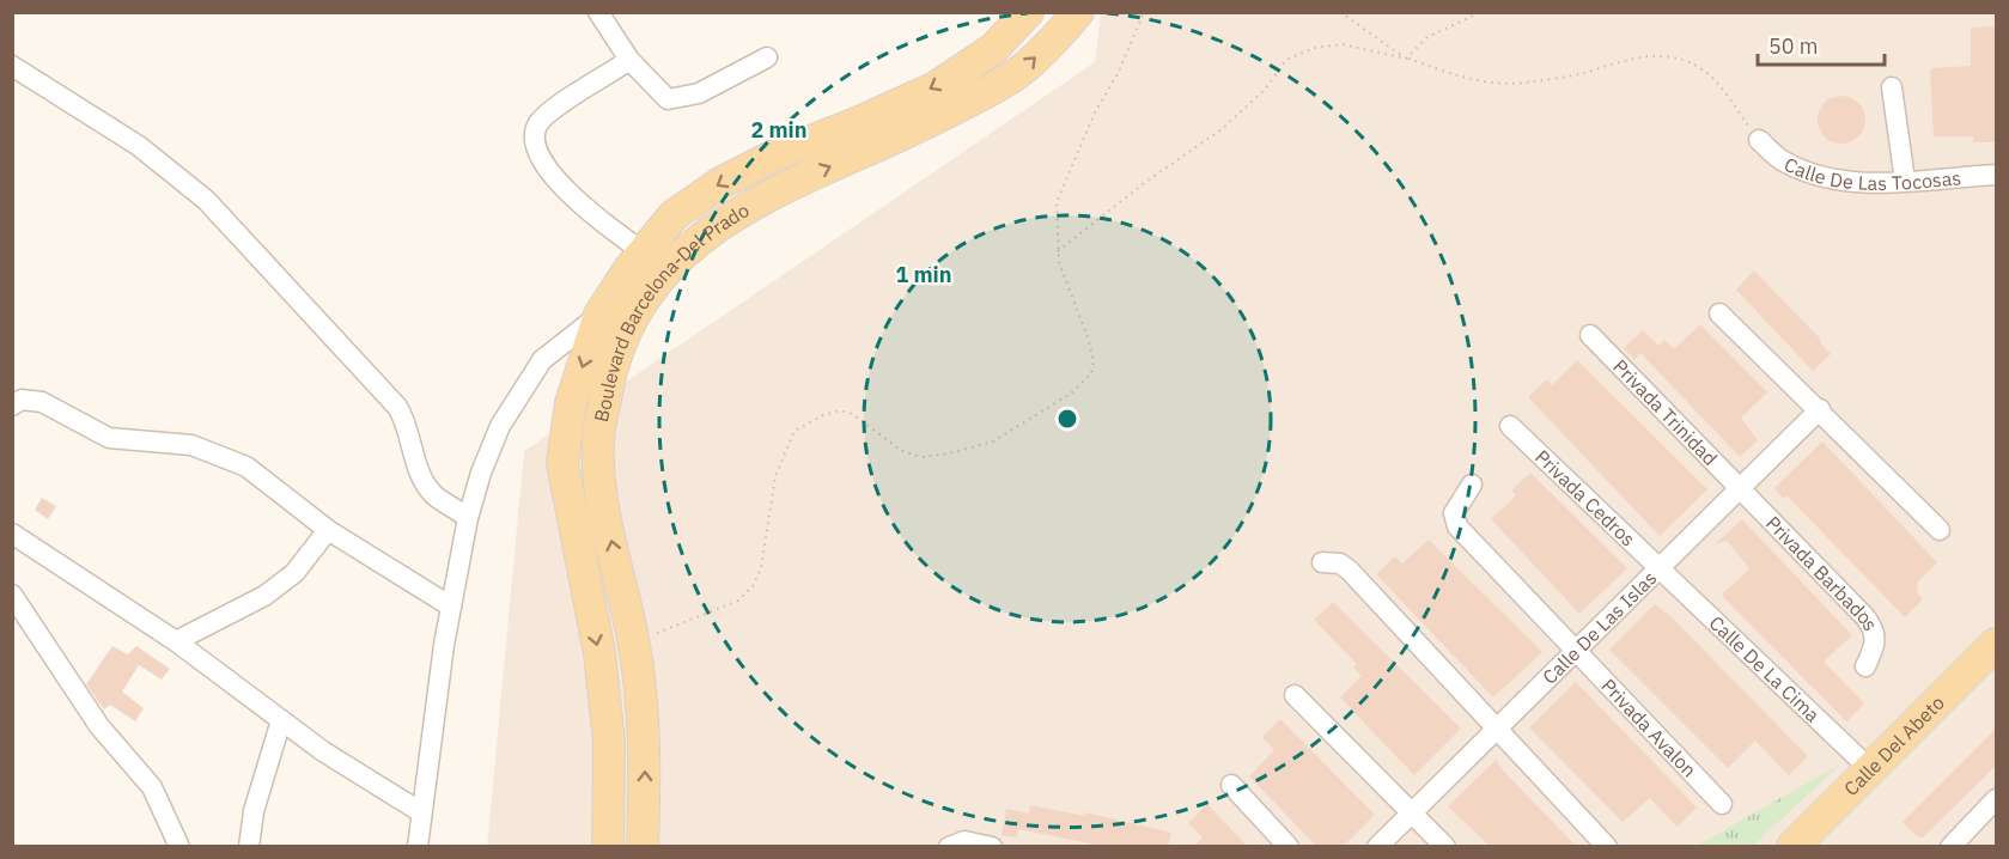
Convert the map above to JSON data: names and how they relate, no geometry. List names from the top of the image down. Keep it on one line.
{"streets":{"main road":["Boulevard Barcelona-Del Prado","Calle Del Abeto"],"street":["Calle De Las Tocosas","Privada Trinidad","Privada Cedros","Privada Barbados","Calle De Las Islas","Calle De La Cima","Privada Avalon"]},"crossings":[["Privada Trinidad","Privada Barbados"],["Privada Trinidad","Calle De Las Islas"],["Privada Cedros","Calle De Las Islas"],["Privada Cedros","Calle De La Cima"],["Privada Barbados","Calle De Las Islas"],["Calle De Las Islas","Calle De La Cima"],["Calle De Las Islas","Privada Avalon"],["Calle De La Cima","Calle Del Abeto"]],"scale_bar":"50 m","rings":["2 min","1 min"]}
